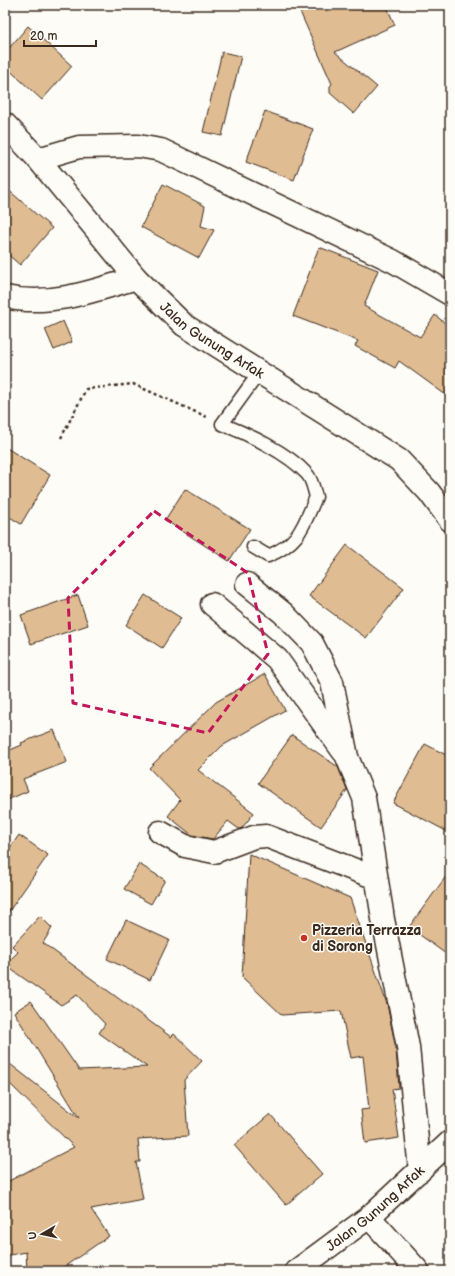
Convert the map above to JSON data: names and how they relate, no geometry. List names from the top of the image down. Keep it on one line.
{"streets":{"street":["Jalan Gunung Arfak"]},"places":["Pizzeria Terrazza di Sorong"],"scale_bar":"20 m","north":"left"}
